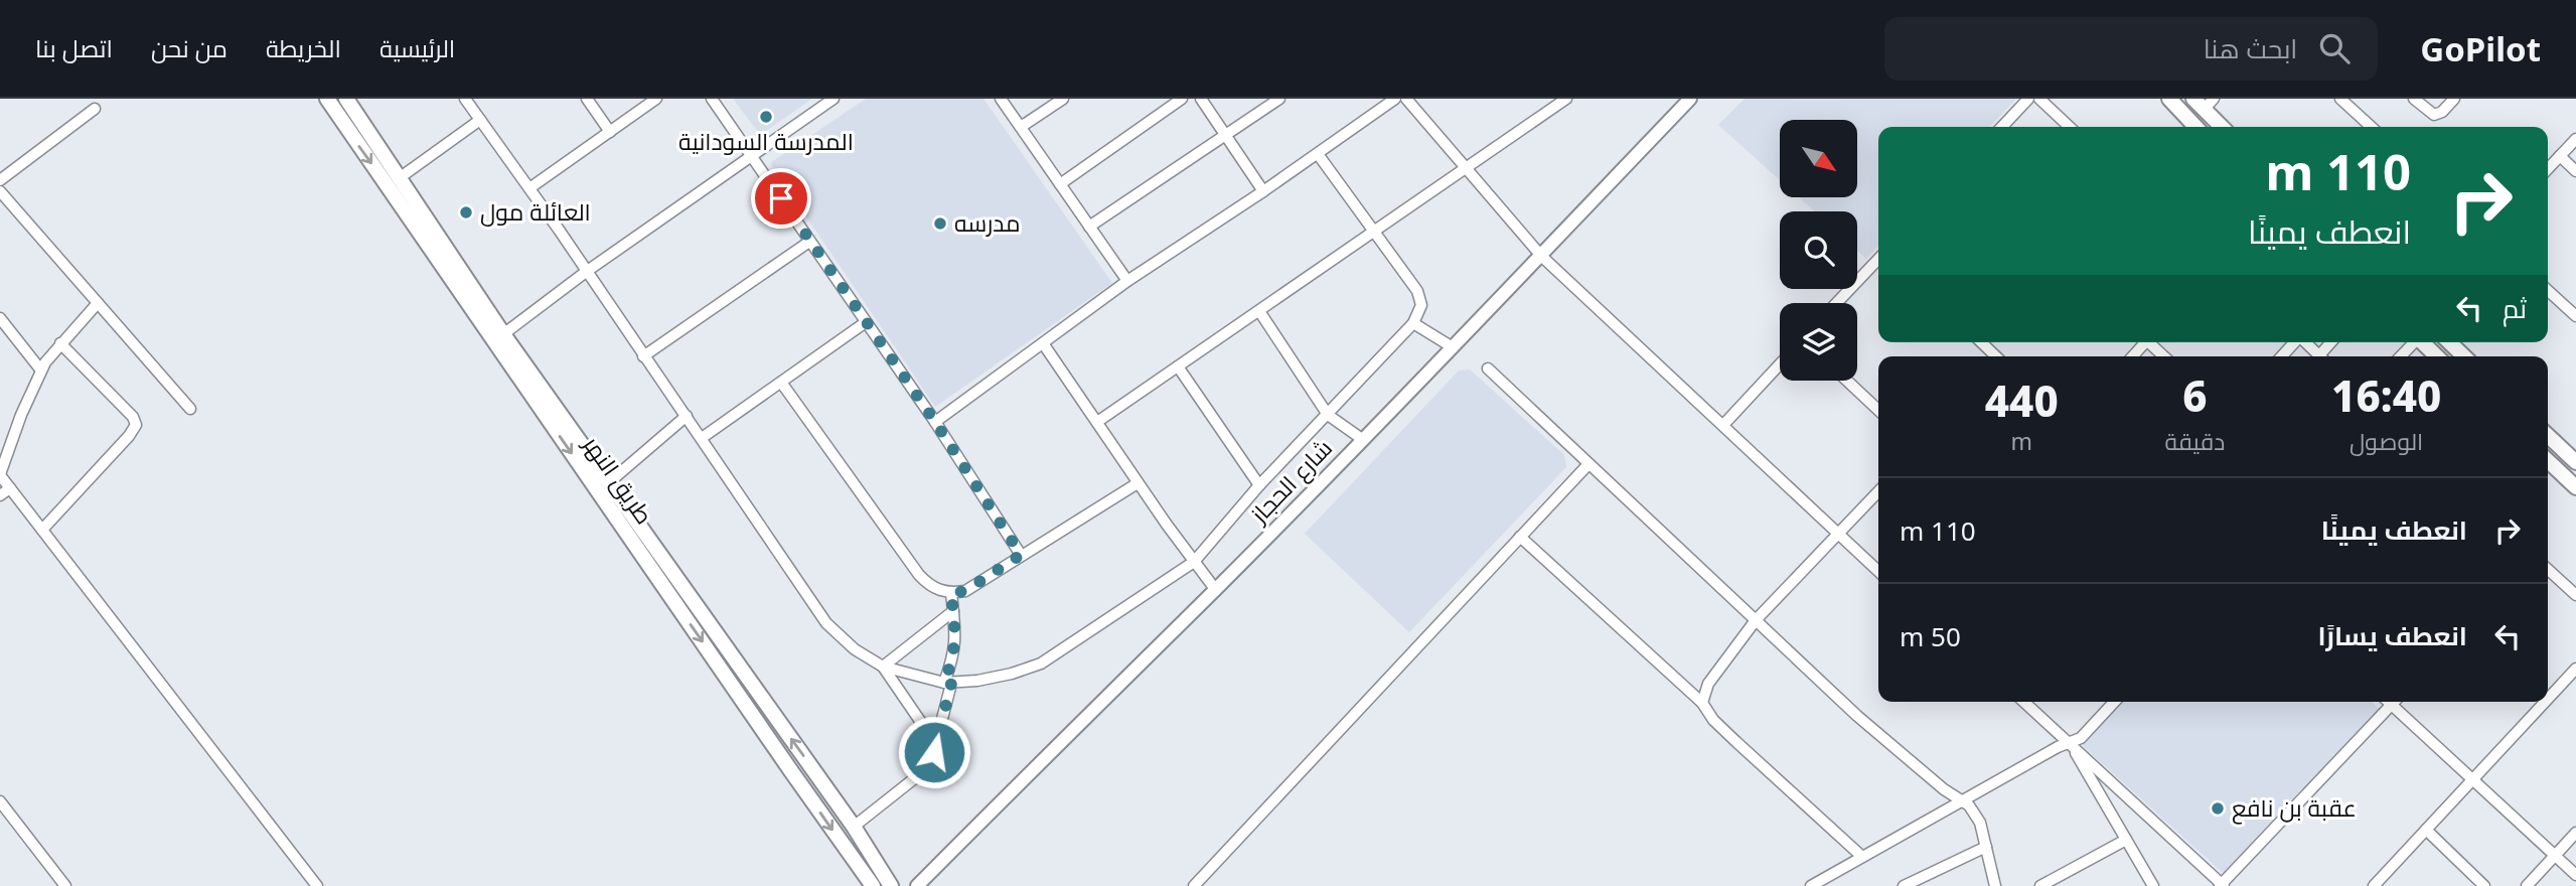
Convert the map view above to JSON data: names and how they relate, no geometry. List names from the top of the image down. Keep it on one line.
{"streets":{"main road":["طريق النهر","شارع الحجاز"]},"places":["المدرسة السودانية","العائلة مول","مدرسه","عقبة بن نافع"],"north":"bottom right","page":{"header":"GoPilot","search":"ابحث هنا","nav":["الرئيسية","الخريطة","من نحن","اتصل بنا"],"turn":["110 m","انعطف يمينًا"],"then":"ثم","eta":["16:40","الوصول","6","دقيقة","440","m"],"list":[{"name":"انعطف يمينًا","value":"110 m"},{"name":"انعطف يسارًا","value":"50 m"}]}}
